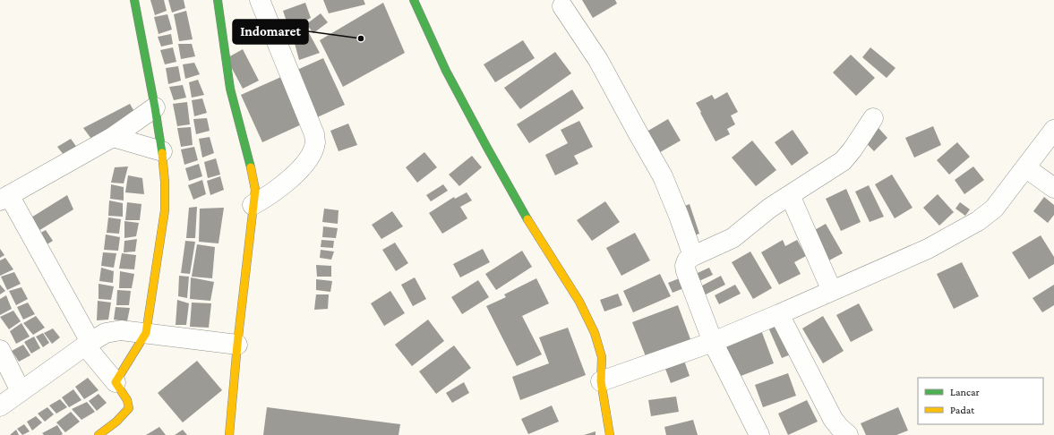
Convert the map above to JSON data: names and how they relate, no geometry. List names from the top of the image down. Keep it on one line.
{"places":["Indomaret"],"legend":["Lancar","Padat"]}
